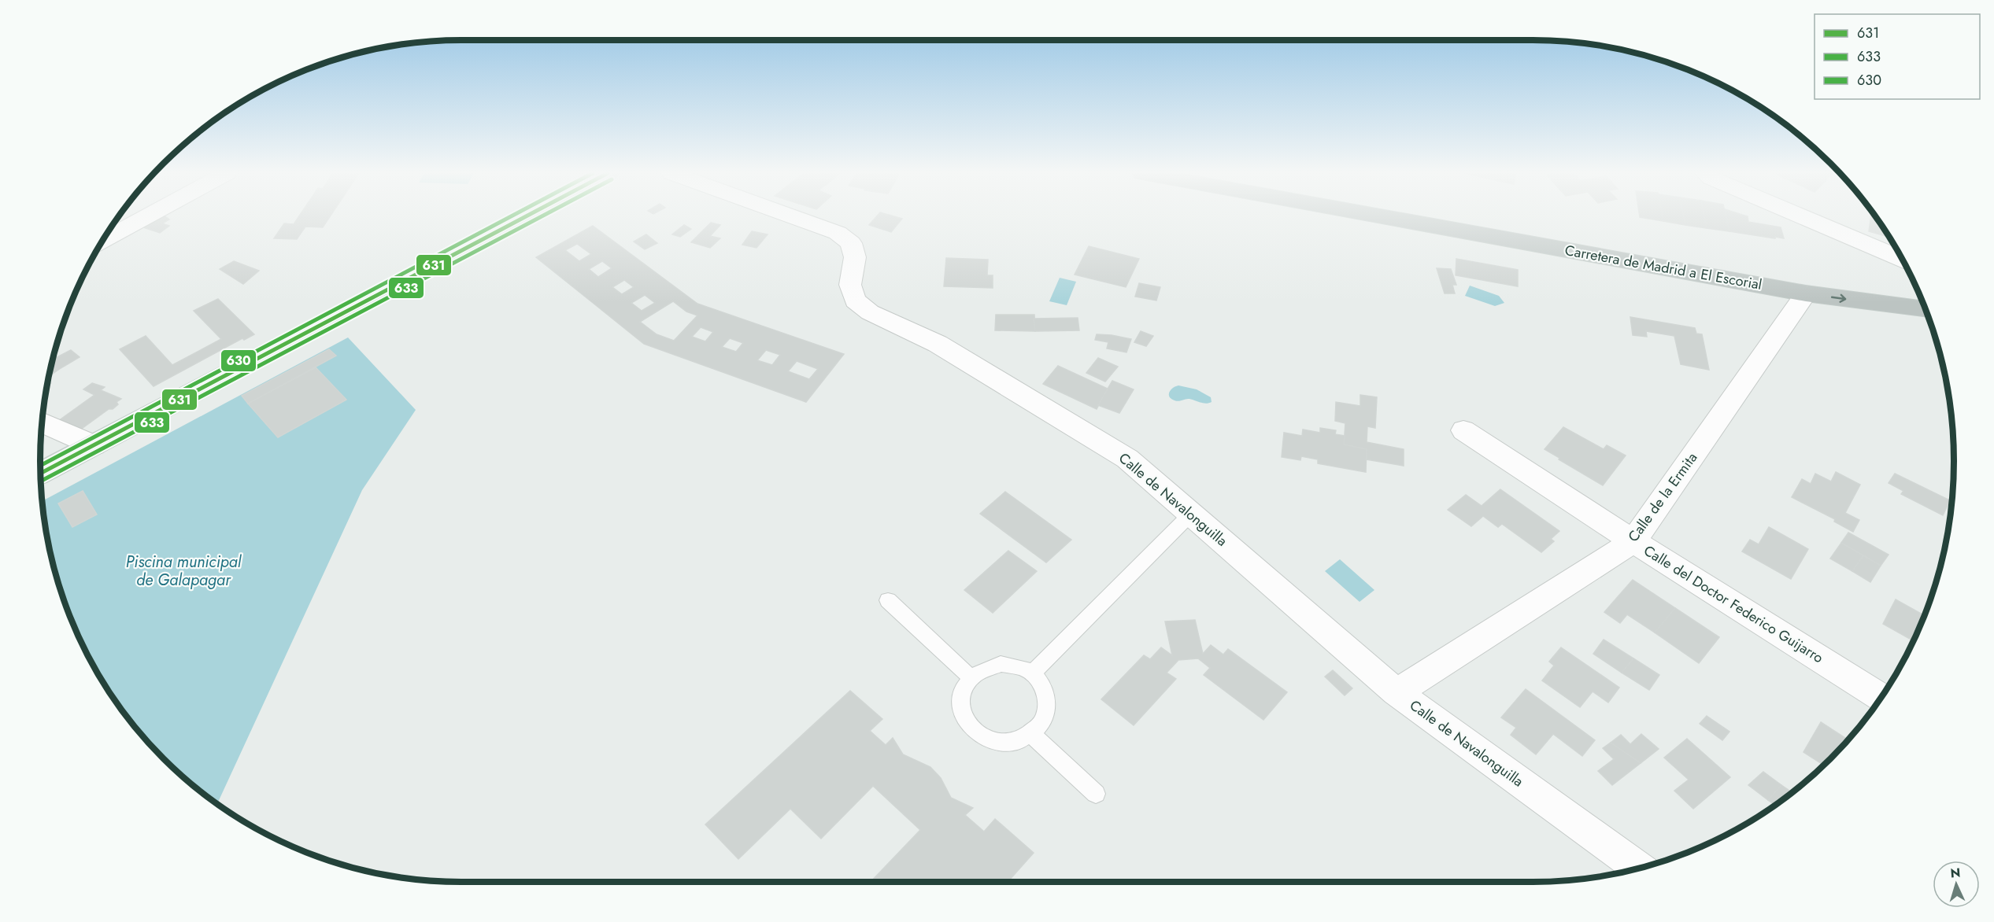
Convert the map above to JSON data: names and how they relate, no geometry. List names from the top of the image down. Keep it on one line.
{"streets":{"highway":["Carretera de Madrid a El Escorial"],"street":["Calle de la Ermita","Calle de Navalonguilla","Calle del Doctor Federico Guijarro"]},"crossings":[["Carretera de Madrid a El Escorial","Calle de la Ermita"],["Calle de la Ermita","Calle de Navalonguilla"],["Calle de la Ermita","Calle del Doctor Federico Guijarro"]],"water":["Piscina municipal de Galapagar"],"lines":["transit line 631","transit line 633","transit line 630"],"legend":["631","633","630"],"north":"top"}
